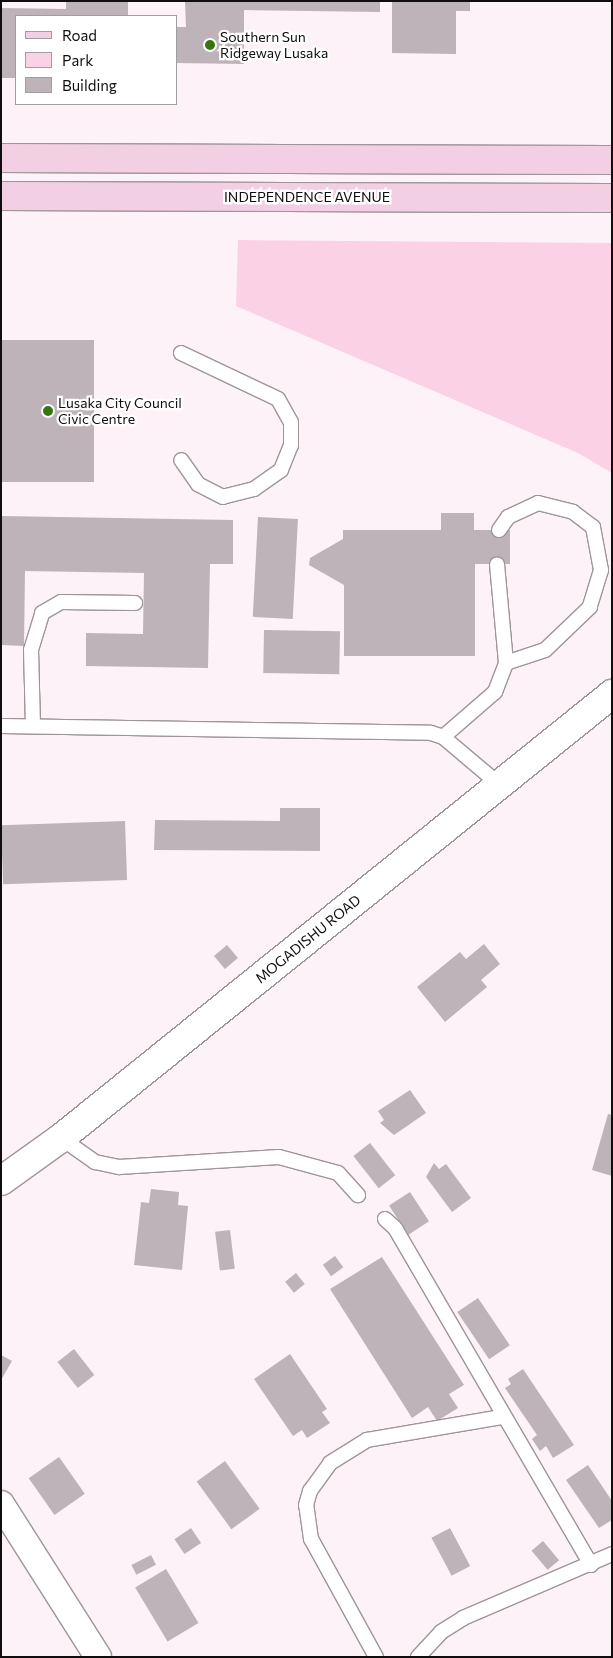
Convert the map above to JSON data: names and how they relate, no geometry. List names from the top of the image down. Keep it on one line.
{"streets":{"main road":["INDEPENDENCE AVENUE"],"street":["MOGADISHU ROAD"]},"places":["Southern Sun Ridgeway Lusaka","Lusaka City Council Civic Centre"],"legend":["Road","Park","Building"]}
